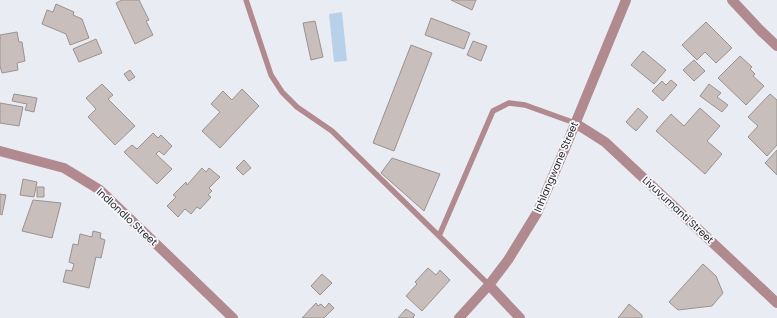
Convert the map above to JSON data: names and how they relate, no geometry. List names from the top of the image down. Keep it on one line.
{"streets":{"street":["Inhlangwane Street","Livuvumanti Street","Indlondlo Street"]},"crossings":[["Inhlangwane Street","Livuvumanti Street"]]}
